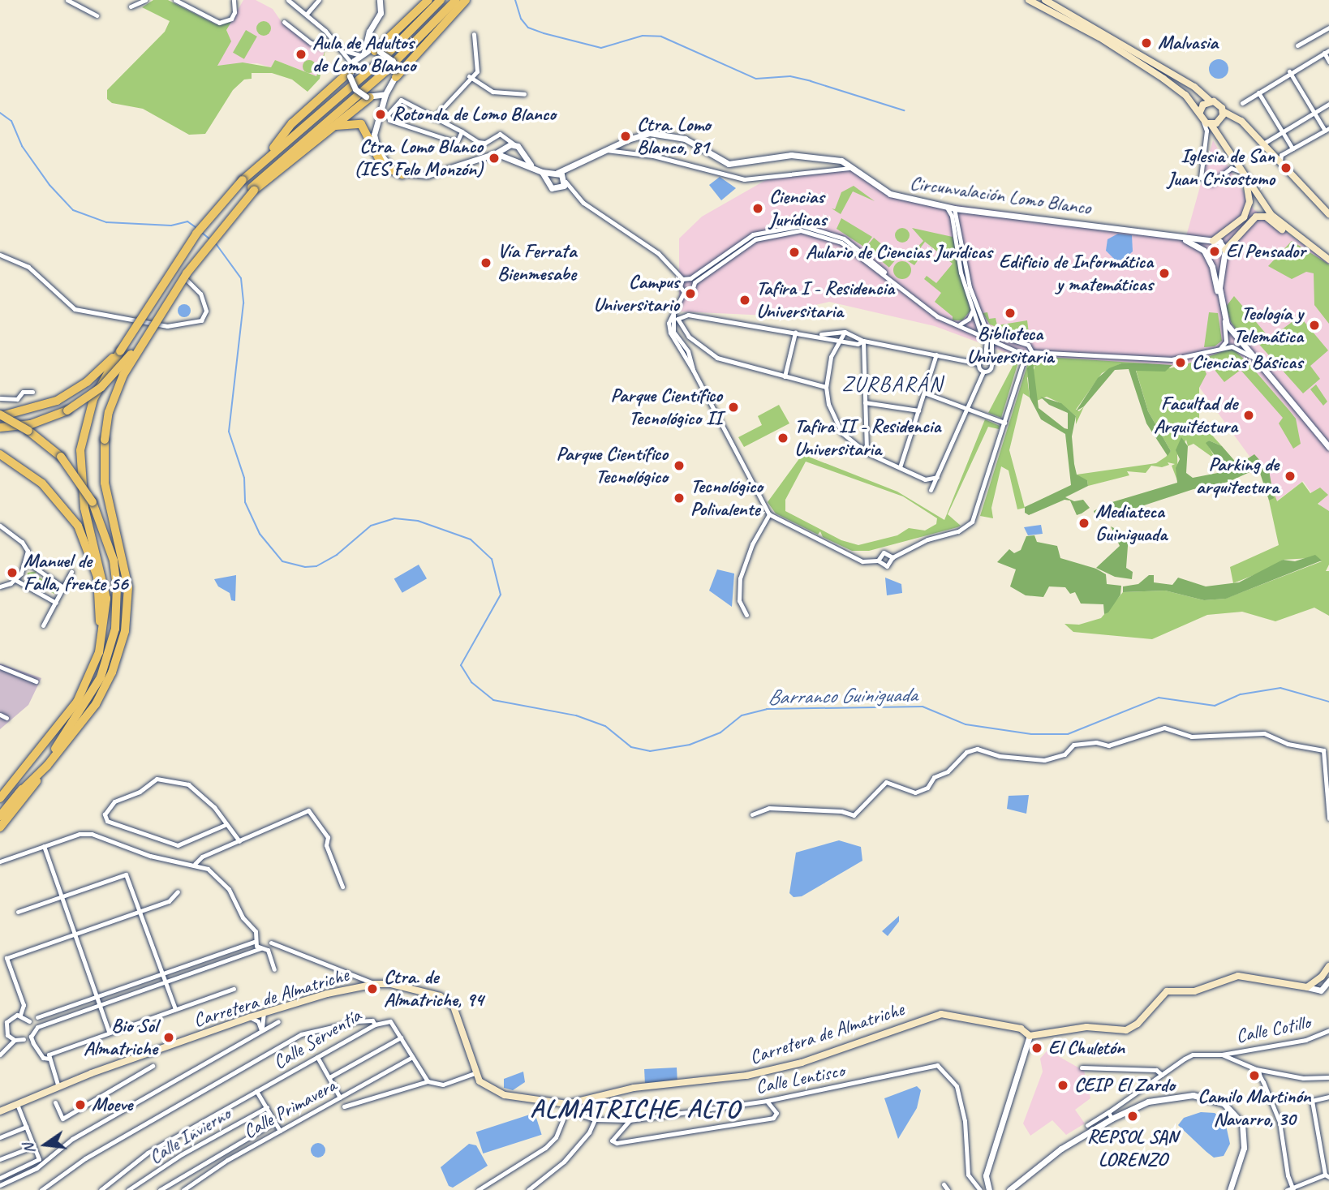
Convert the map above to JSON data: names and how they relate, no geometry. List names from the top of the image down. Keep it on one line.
{"streets":{"main road":["Carretera de Almatriche"],"street":["Circunvalación Lomo Blanco","Calle Cotillo","Calle Serventía","Calle Lentisco","Calle Primavera","Calle Invierno"]},"crossings":[["Carretera de Almatriche","Calle Lentisco"]],"districts":["ZURBARÁN","ALMATRICHE ALTO"],"water":["Barranco Guiniguada"],"places":["Malvasia","Aula de Adultos de Lomo Blanco","Rotonda de Lomo Blanco","Ctra. Lomo Blanco, 81","Ctra. Lomo Blanco (IES Felo Monzón)","Iglesia de San Juan Crisostomo","Ciencias Jurídicas","El Pensador","Aulario de Ciencias Jurídicas","Vía Ferrata Bienmesabe","Edificio de Informática y matemáticas","Campus Universitario","Tafira I - Residencia Universitaria","Biblioteca Universitaria","Teología y Telemática","Ciencias Básicas","Parque Científico Tecnológico II","Facultad de Arquitéctura","Tafira II - Residencia Universitaria","Parque Científico Tecnológico","Parking de arquitectura","Tecnológico Polivalente","Mediateca Guiniguada","Manuel de Falla, frente 56","Ctra. de Almatriche, 94","Bio Sol Almatriche","El Chuletón","Camilo Martinón Navarro, 30","CEIP El Zardo","Moeve","REPSOL SAN LORENZO"],"north":"left"}
